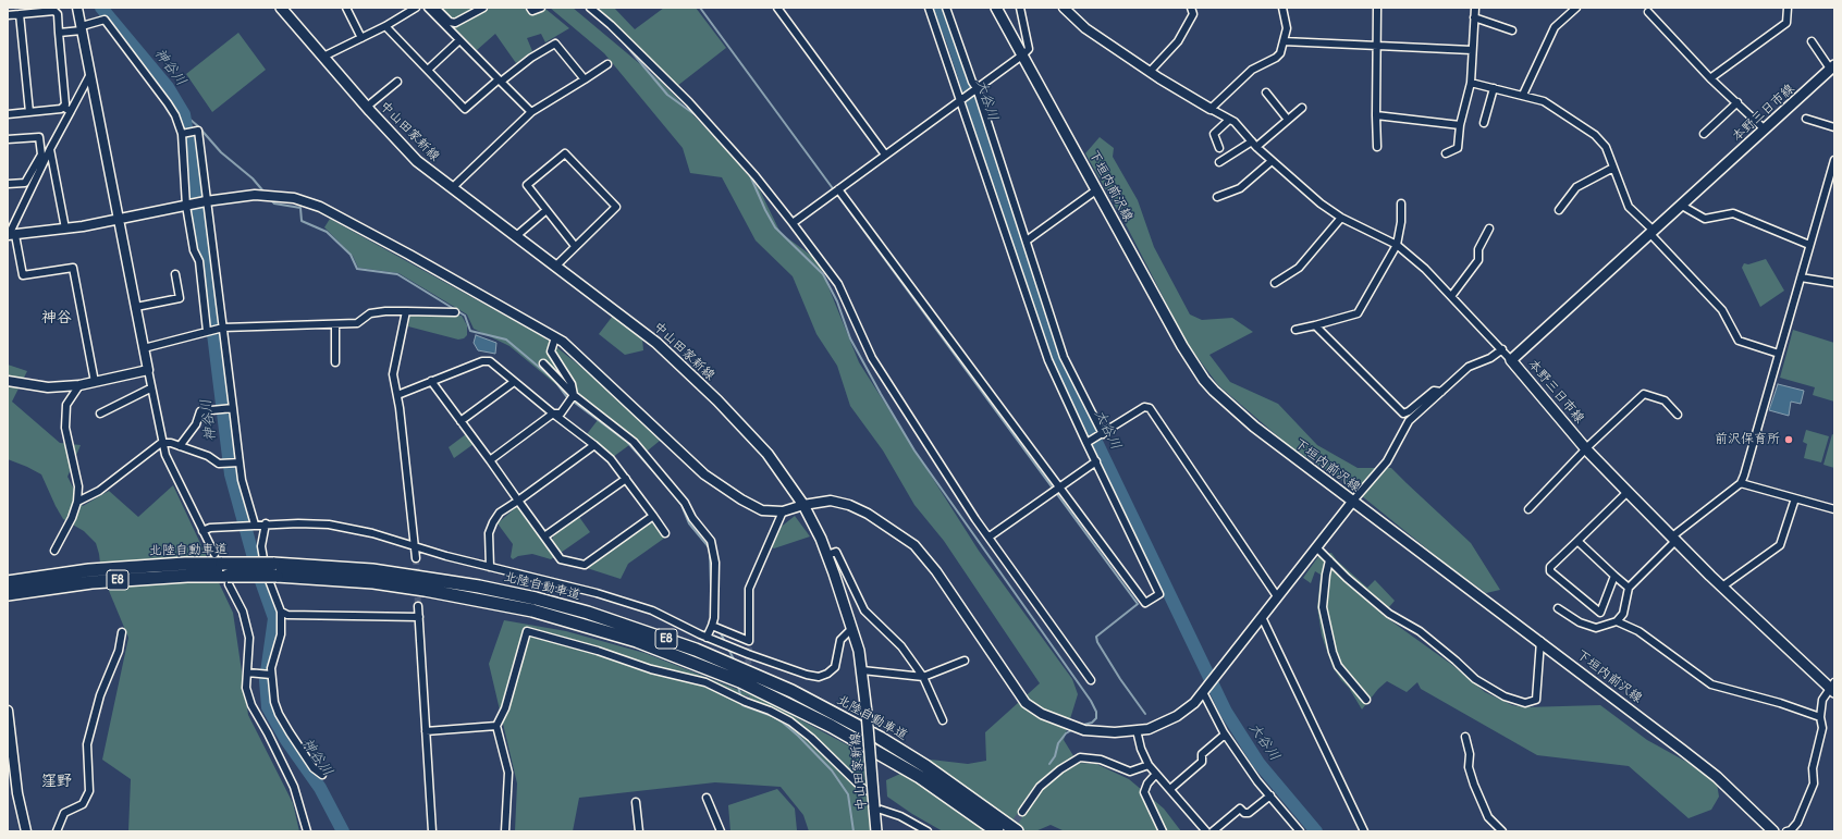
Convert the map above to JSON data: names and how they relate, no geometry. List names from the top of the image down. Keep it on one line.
{"streets":{"highway":["北陸自動車道","E8"],"main road":["本野三日市線","中山田家新線","下垣内前沢線"]},"districts":["神谷","窪野"],"water":["神谷川","大谷川"],"places":["前沢保育所"]}
